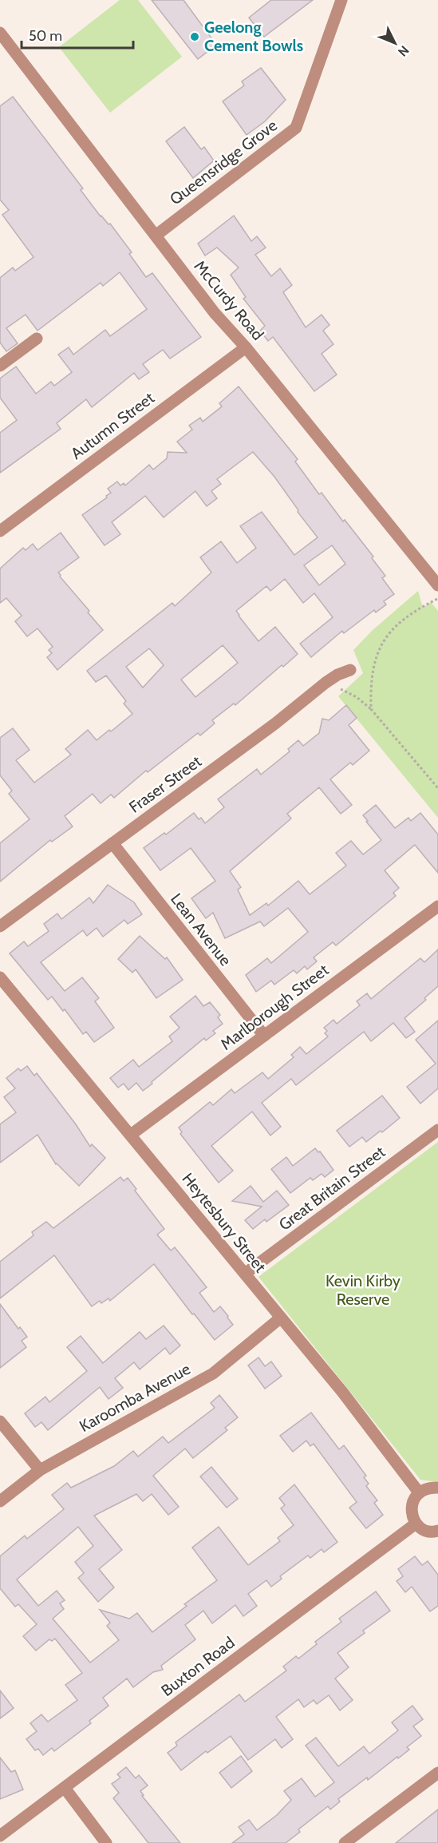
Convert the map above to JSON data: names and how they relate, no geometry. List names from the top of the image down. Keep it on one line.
{"streets":{"street":["Queensridge Grove","McCurdy Road","Autumn Street","Fraser Street","Lean Avenue","Marlborough Street","Great Britain Street","Heytesbury Street","Karoomba Avenue","Buxton Road"]},"crossings":[["Queensridge Grove","McCurdy Road"],["McCurdy Road","Autumn Street"],["Fraser Street","Lean Avenue"],["Lean Avenue","Marlborough Street"],["Marlborough Street","Heytesbury Street"],["Great Britain Street","Heytesbury Street"],["Heytesbury Street","Karoomba Avenue"]],"parks":["Kevin Kirby Reserve"],"places":["Geelong Cement Bowls"],"scale_bar":"50 m","north":"bottom right"}
